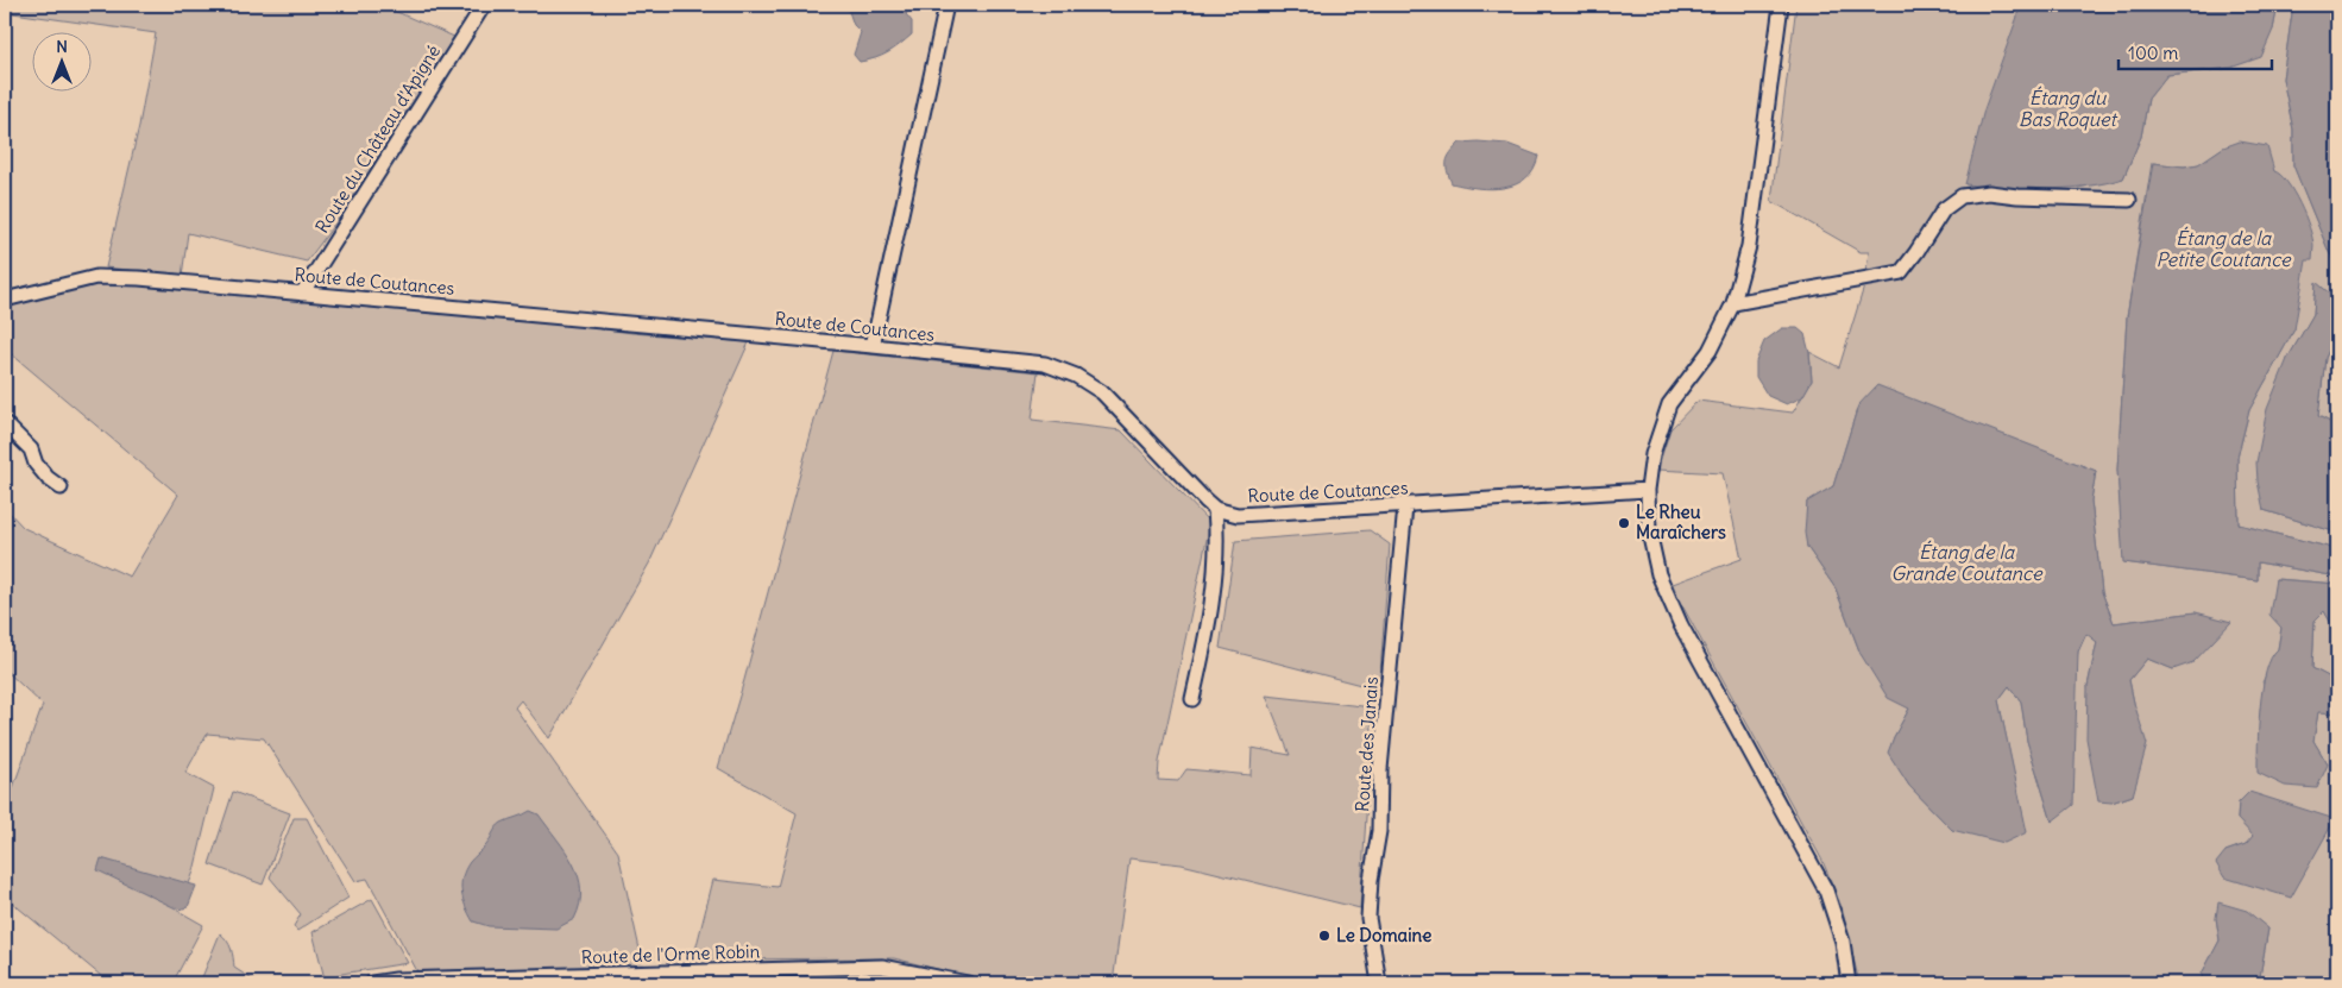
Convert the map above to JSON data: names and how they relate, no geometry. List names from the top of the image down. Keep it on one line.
{"streets":{"street":["Route du Château d'Apigné","Route de Coutances","Route des Janais","Route de l'Orme Robin"]},"crossings":[["Route du Château d'Apigné","Route de Coutances"],["Route de Coutances","Route des Janais"]],"water":["Étang du Bas Roquet","Étang de la Petite Coutance","Étang de la Grande Coutance"],"places":["Le Rheu Maraîchers","Le Domaine"],"scale_bar":"100 m","north":"top"}
